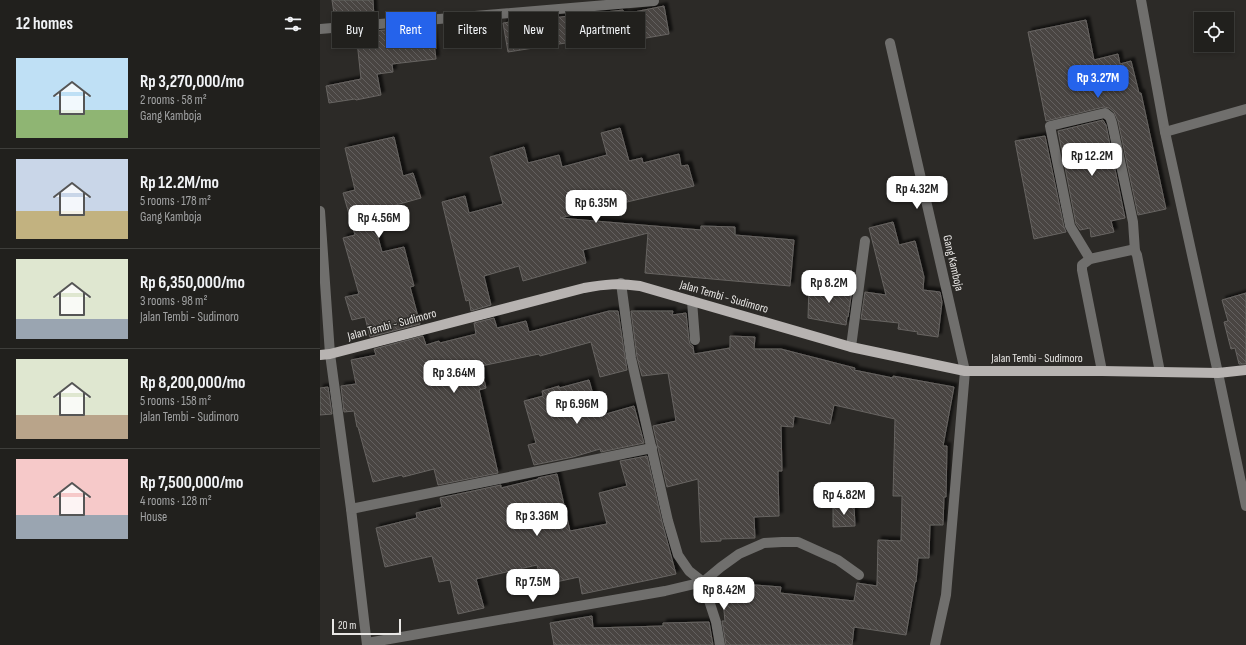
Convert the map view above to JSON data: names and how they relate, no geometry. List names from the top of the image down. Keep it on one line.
{"streets":{"main road":["Jalan Tembi - Sudimoro"],"street":["Gang Kamboja"]},"crossings":[["Gang Kamboja","Jalan Tembi - Sudimoro"]],"scale_bar":"20 m","page":{"heading":"12 homes","chip":["Buy","Rent","Filters","New","Apartment"],"list":[{"name":"Rp 3,270,000/mo","note":"2 rooms · 58 m² · Gang Kamboja"},{"name":"Rp 12.2M/mo","note":"5 rooms · 178 m² · Gang Kamboja"},{"name":"Rp 6,350,000/mo","note":"3 rooms · 98 m² · Jalan Tembi - Sudimoro"},{"name":"Rp 8,200,000/mo","note":"5 rooms · 158 m² · Jalan Tembi - Sudimoro"},{"name":"Rp 7,500,000/mo","note":"4 rooms · 128 m² · House"}],"price":["Rp 3.27M","Rp 12.2M","Rp 4.32M","Rp 6.35M","Rp 4.56M","Rp 8.2M","Rp 3.64M","Rp 6.96M","Rp 4.82M","Rp 3.36M","Rp 7.5M","Rp 8.42M"],"scale":"20 m"}}
